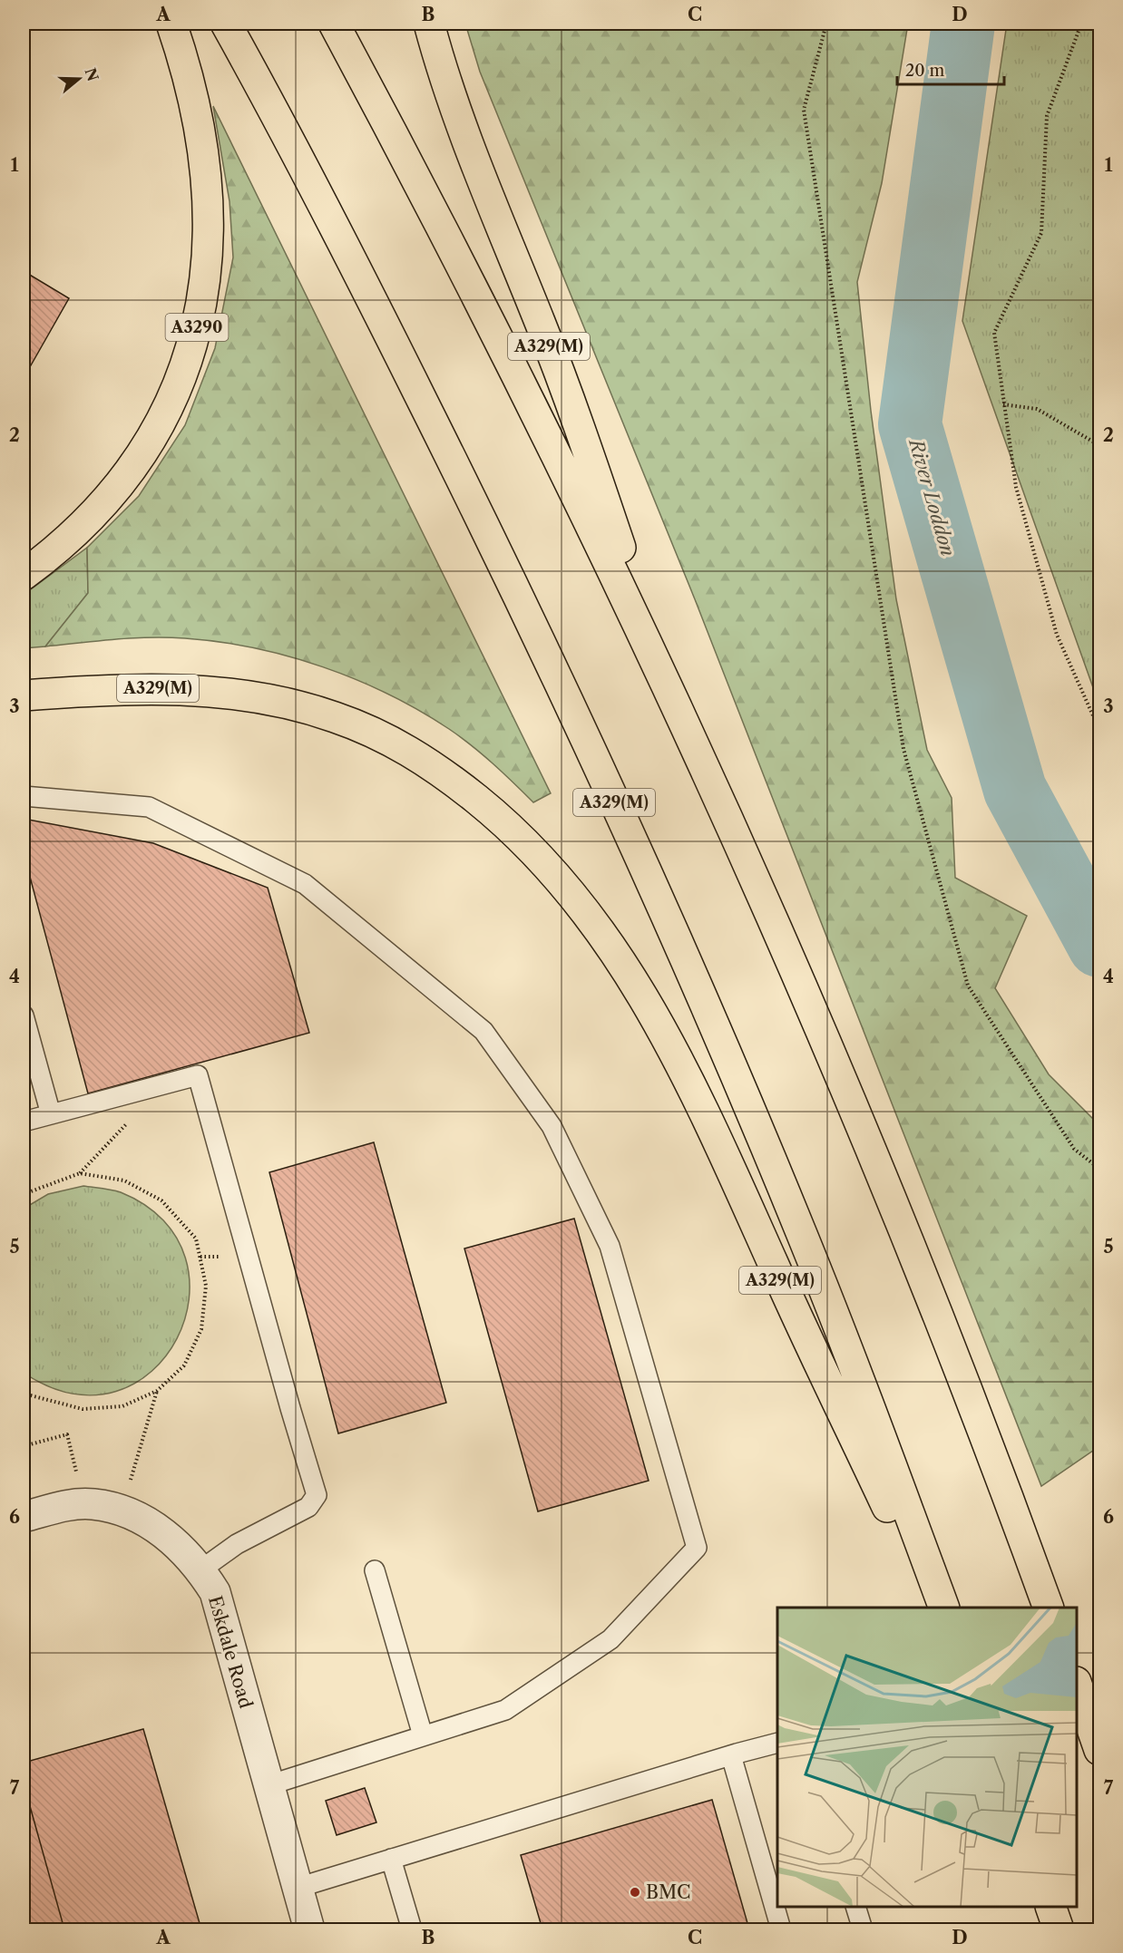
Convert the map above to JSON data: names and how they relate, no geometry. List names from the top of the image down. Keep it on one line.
{"streets":{"main road":["A3290","A329(M)"],"street":["Eskdale Road"]},"water":["River Loddon"],"places":["BMC"],"scale_bar":"20 m","north":"right","grid":{"columns":["A","B","C","D"],"rows":["1","2","3","4","5","6","7"]}}
